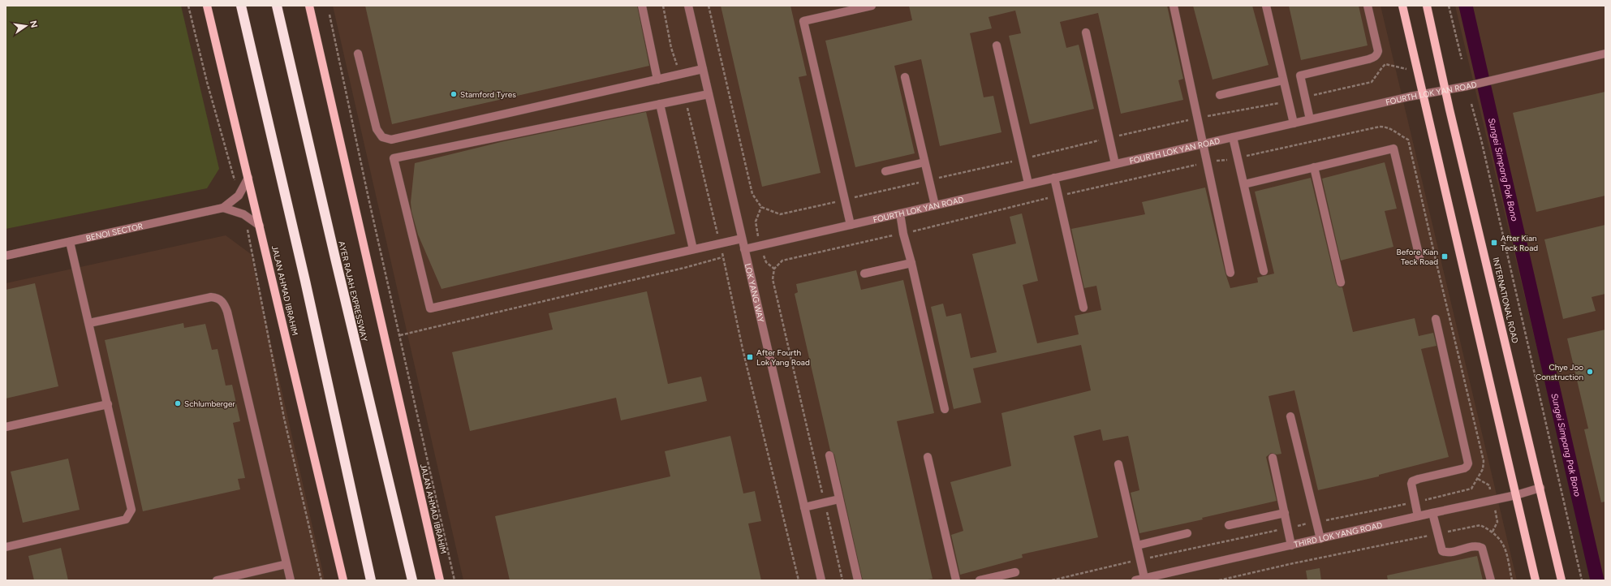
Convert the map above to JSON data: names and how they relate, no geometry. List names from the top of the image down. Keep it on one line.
{"streets":{"highway":["AYER RAJAH EXPRESSWAY"],"main road":["JALAN AHMAD IBRAHIM","INTERNATIONAL ROAD"],"street":["FOURTH LOK YAN ROAD","BENOI SECTOR","LOK YANG WAY","THIRD LOK YANG ROAD"]},"crossings":[["FOURTH LOK YAN ROAD","LOK YANG WAY"],["FOURTH LOK YAN ROAD","INTERNATIONAL ROAD"],["BENOI SECTOR","JALAN AHMAD IBRAHIM"],["INTERNATIONAL ROAD","THIRD LOK YANG ROAD"]],"water":["Sungei Simpang Pak Bono"],"places":{"other":["Stamford Tyres","Chye Joo Construction","Schlumberger"],"transit":["After Kian Teck Road","Before Kian Teck Road","After Fourth Lok Yang Road"]},"north":"right"}
